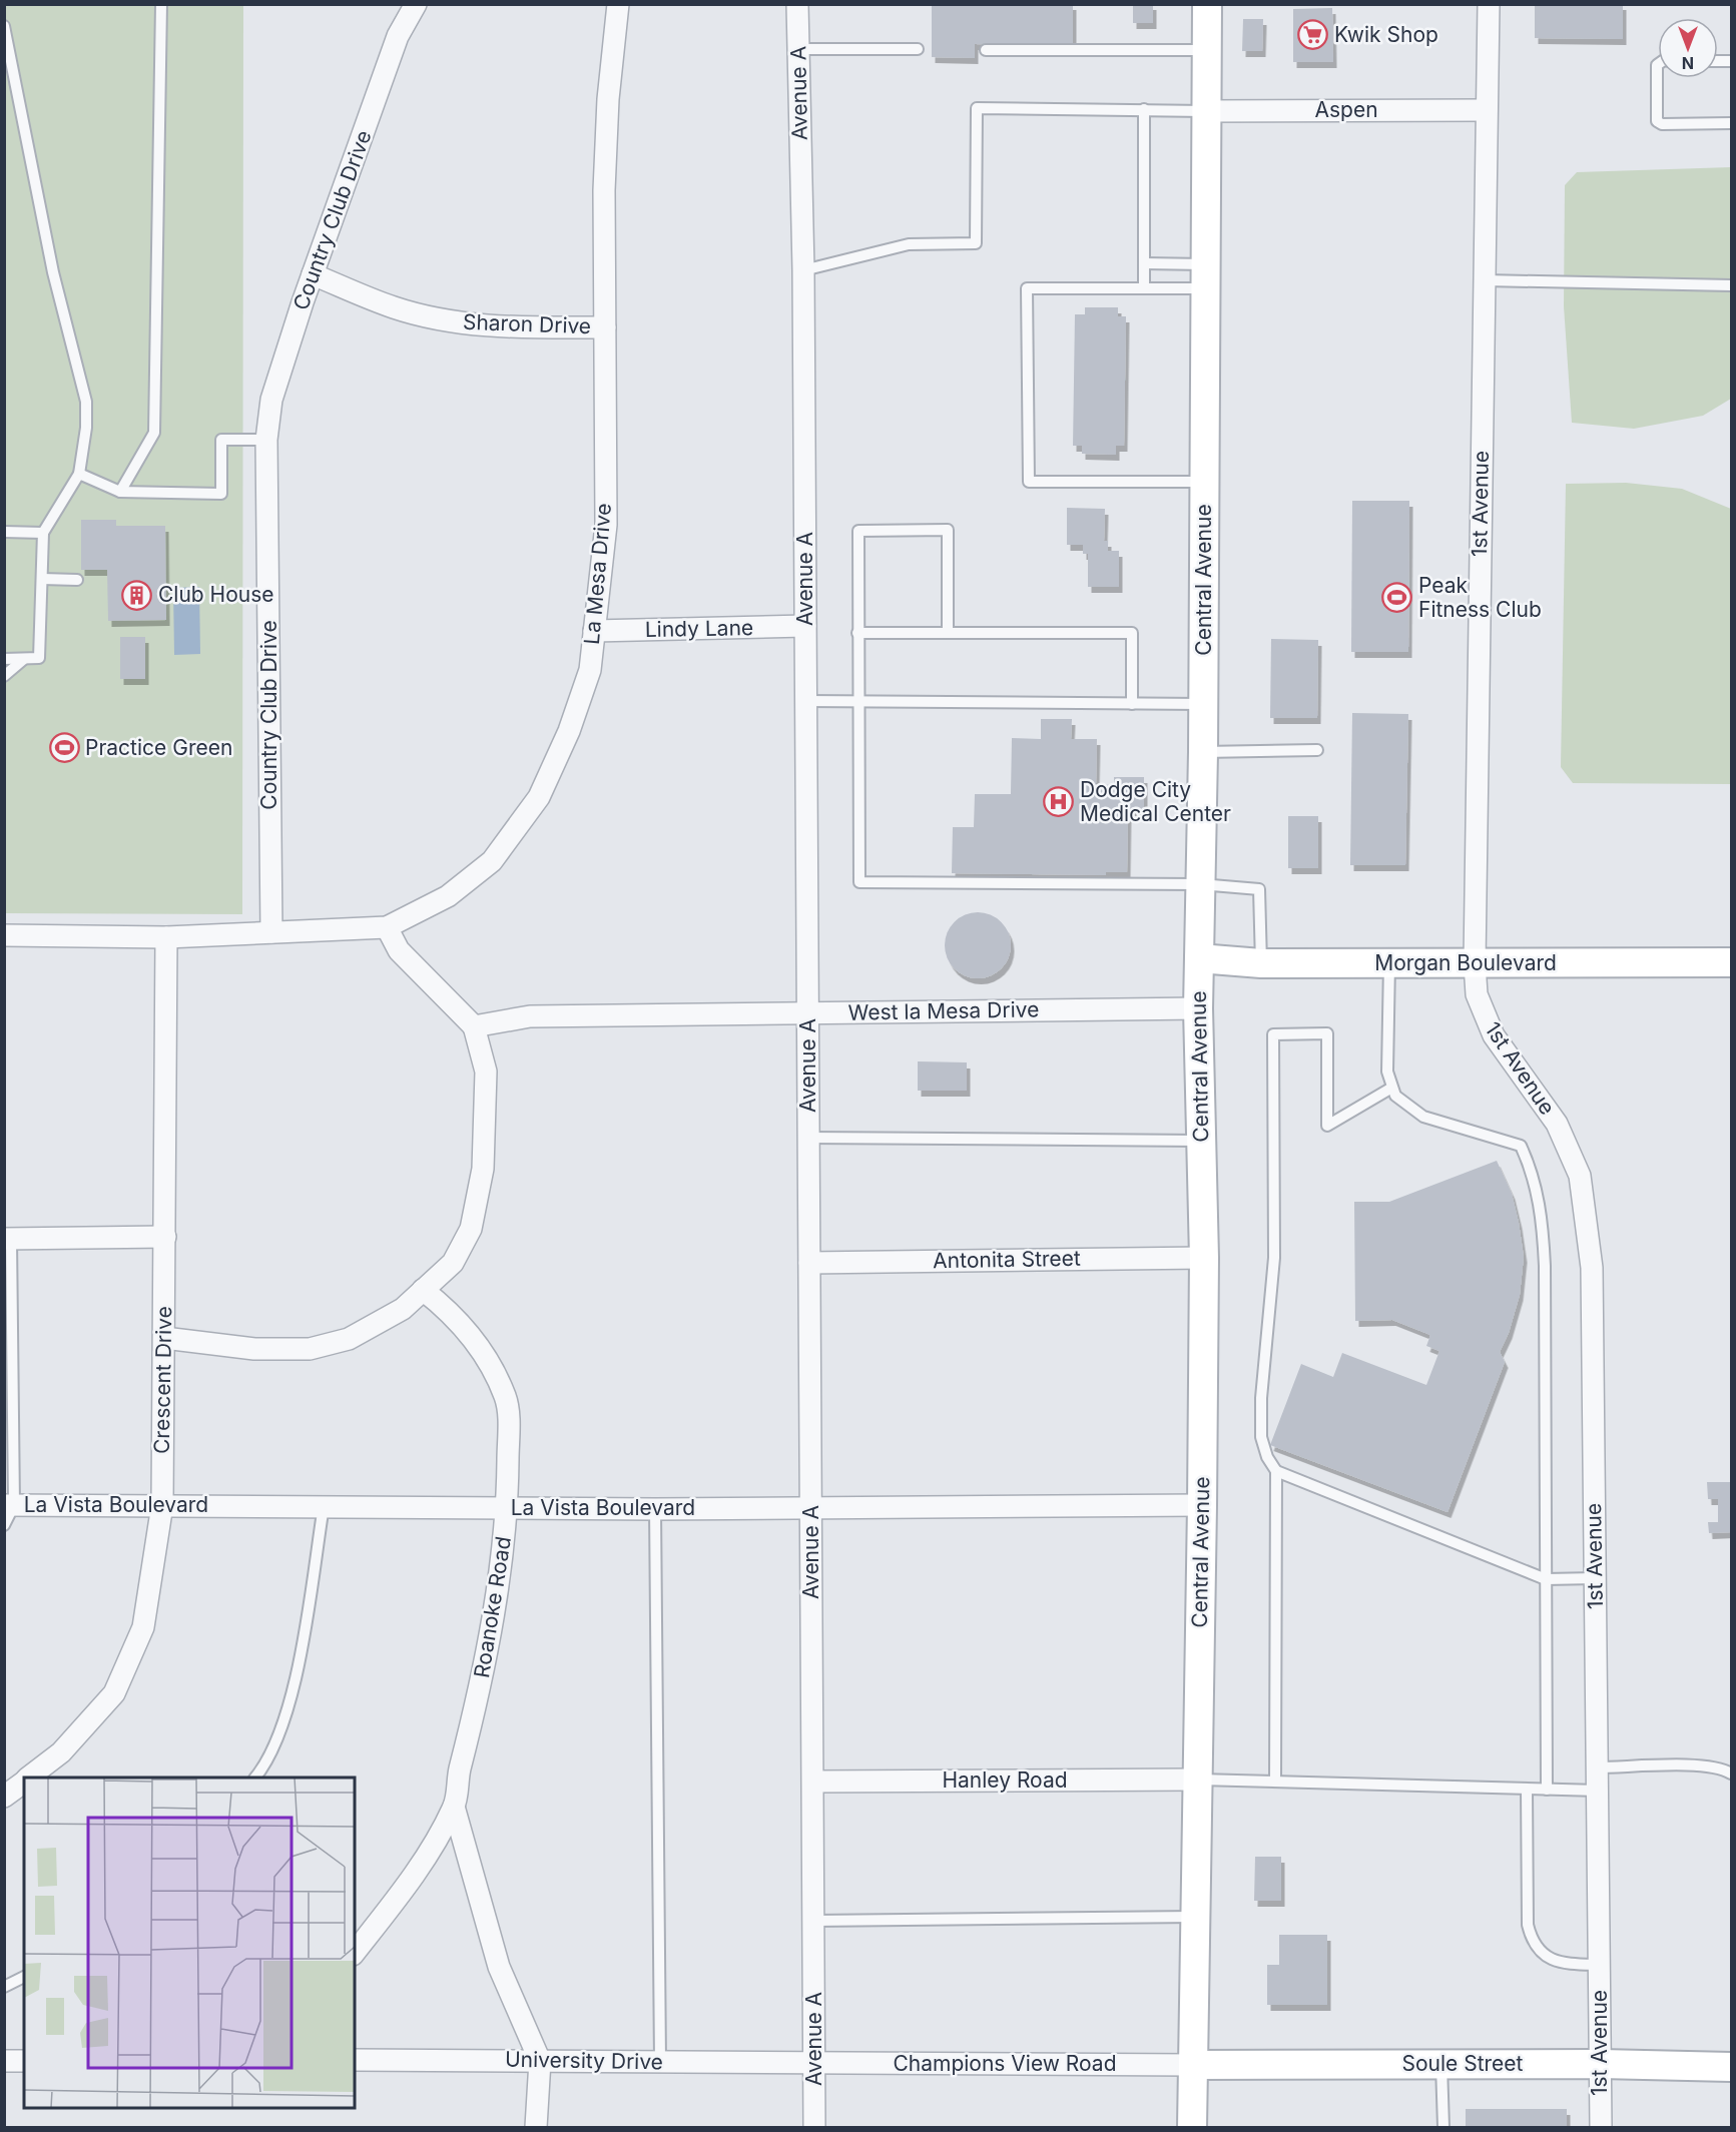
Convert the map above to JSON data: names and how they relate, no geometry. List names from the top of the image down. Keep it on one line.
{"streets":{"street":["Avenue A","Aspen","Country Club Drive","Sharon Drive","1st Avenue","La Mesa Drive","Central Avenue","Lindy Lane","Morgan Boulevard","West la Mesa Drive","Antonita Street","Crescent Drive","La Vista Boulevard","Roanoke Road","Hanley Road","University Drive","Champions View Road","Soule Street"]},"crossings":[["Avenue A","Lindy Lane"],["Avenue A","West la Mesa Drive"],["Avenue A","Antonita Street"],["Avenue A","La Vista Boulevard"],["Avenue A","Hanley Road"],["Avenue A","University Drive"],["Avenue A","Champions View Road"],["Aspen","1st Avenue"],["Aspen","Central Avenue"],["Country Club Drive","Sharon Drive"],["Sharon Drive","La Mesa Drive"],["1st Avenue","Morgan Boulevard"],["1st Avenue","Soule Street"],["La Mesa Drive","Lindy Lane"],["Central Avenue","Morgan Boulevard"],["Central Avenue","West la Mesa Drive"],["Central Avenue","Antonita Street"],["Central Avenue","La Vista Boulevard"],["Central Avenue","Hanley Road"],["Central Avenue","Champions View Road"],["Central Avenue","Soule Street"],["Crescent Drive","La Vista Boulevard"],["La Vista Boulevard","Roanoke Road"],["Roanoke Road","University Drive"],["University Drive","Champions View Road"],["Champions View Road","Soule Street"]],"places":{"supermarket":["Kwik Shop"],"building":["Club House"],"sports":["Peak Fitness Club","Practice Green"],"hospital":["Dodge City Medical Center"]},"north":"bottom"}
